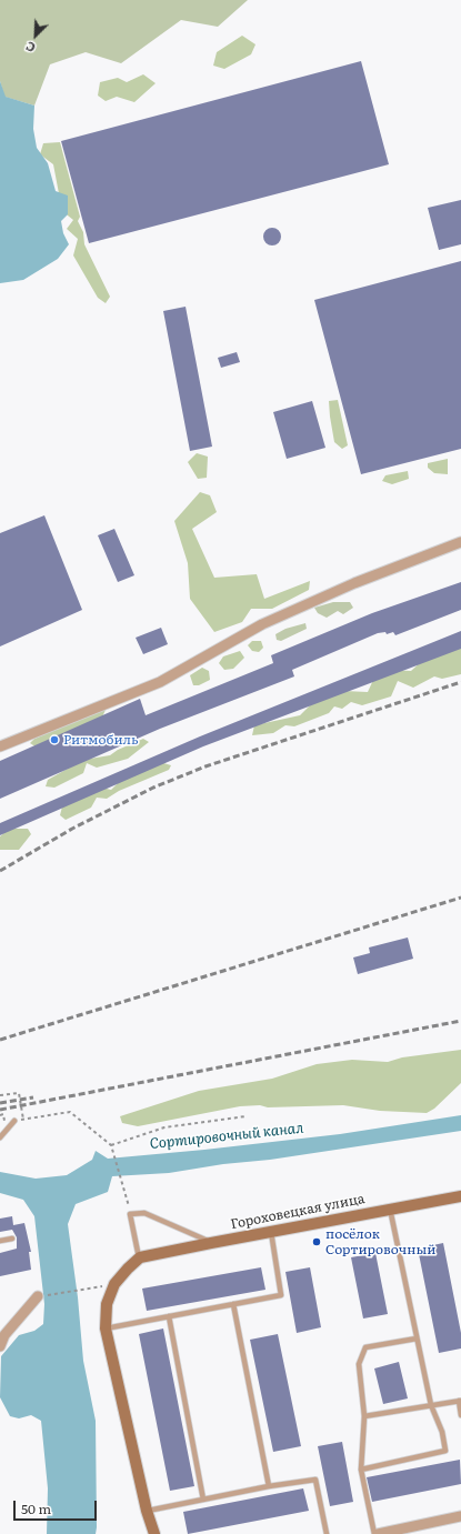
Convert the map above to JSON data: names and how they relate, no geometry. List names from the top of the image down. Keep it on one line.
{"streets":{"street":["Гороховецкая улица"]},"water":["Сортировочный канал"],"places":["Ритмобиль","посёлок Сортировочный"],"scale_bar":"50 m","north":"bottom left"}
